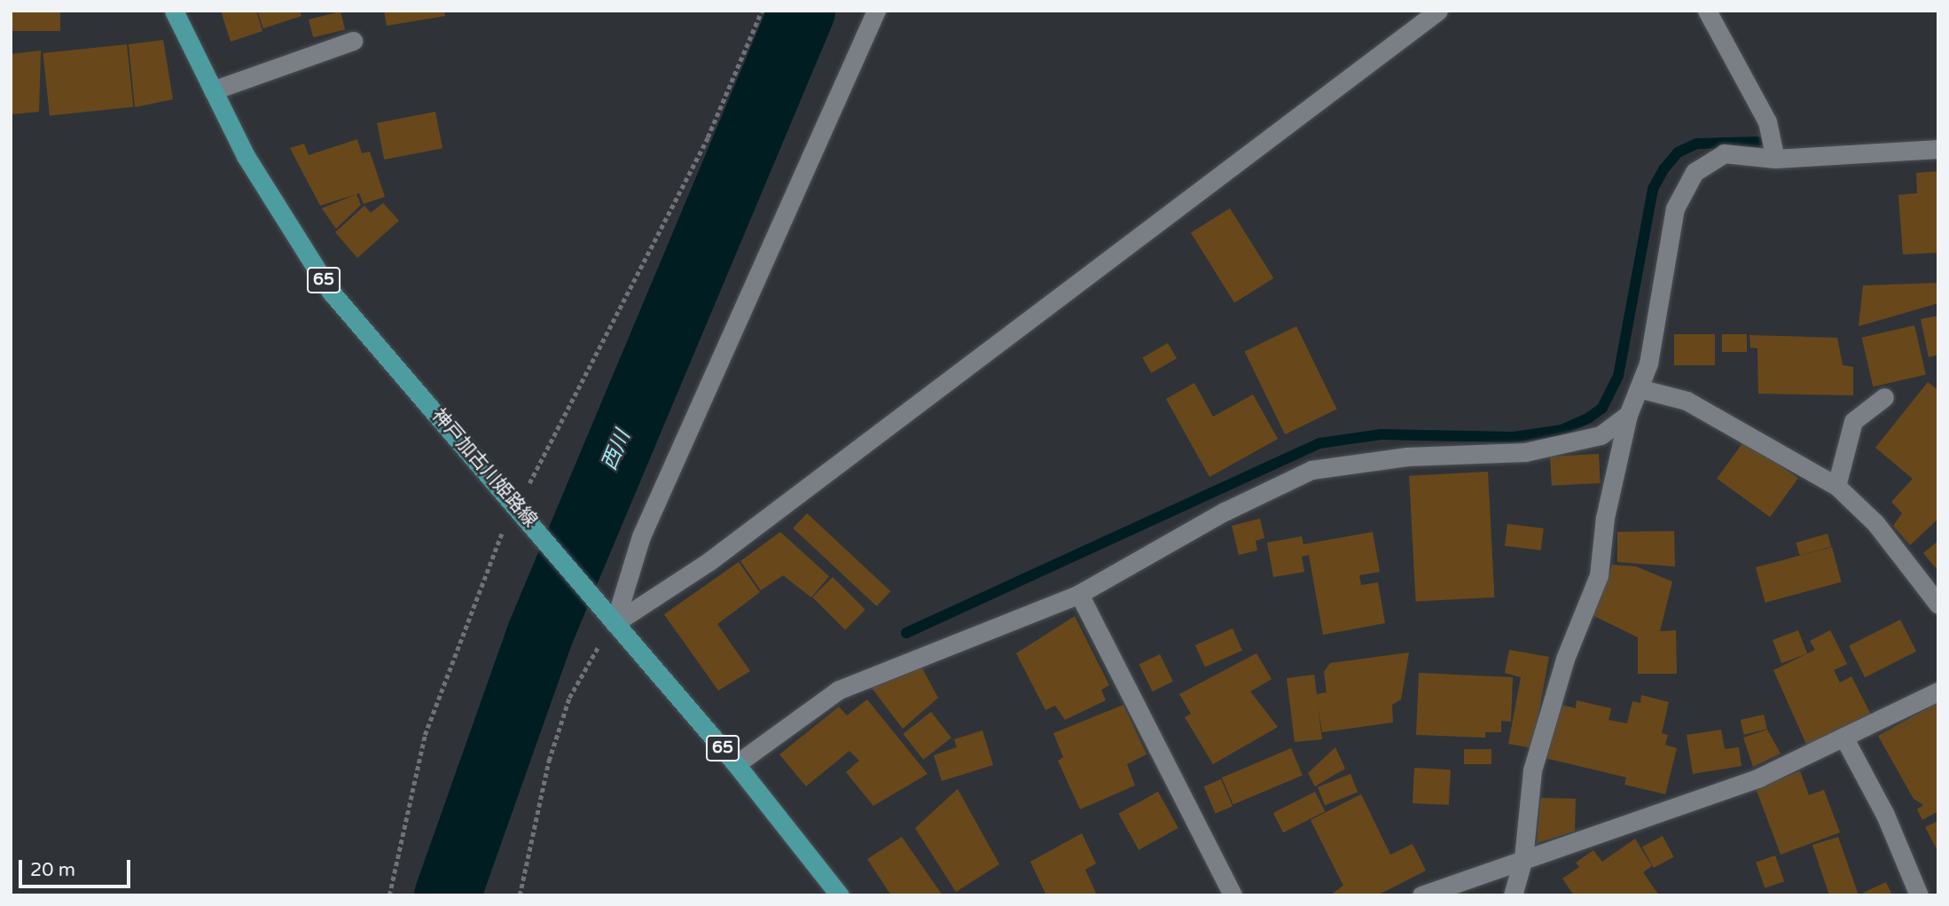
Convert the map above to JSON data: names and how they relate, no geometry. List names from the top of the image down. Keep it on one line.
{"streets":{"main road":["65","神戸加古川姫路線"]},"water":["西川"],"scale_bar":"20 m"}
